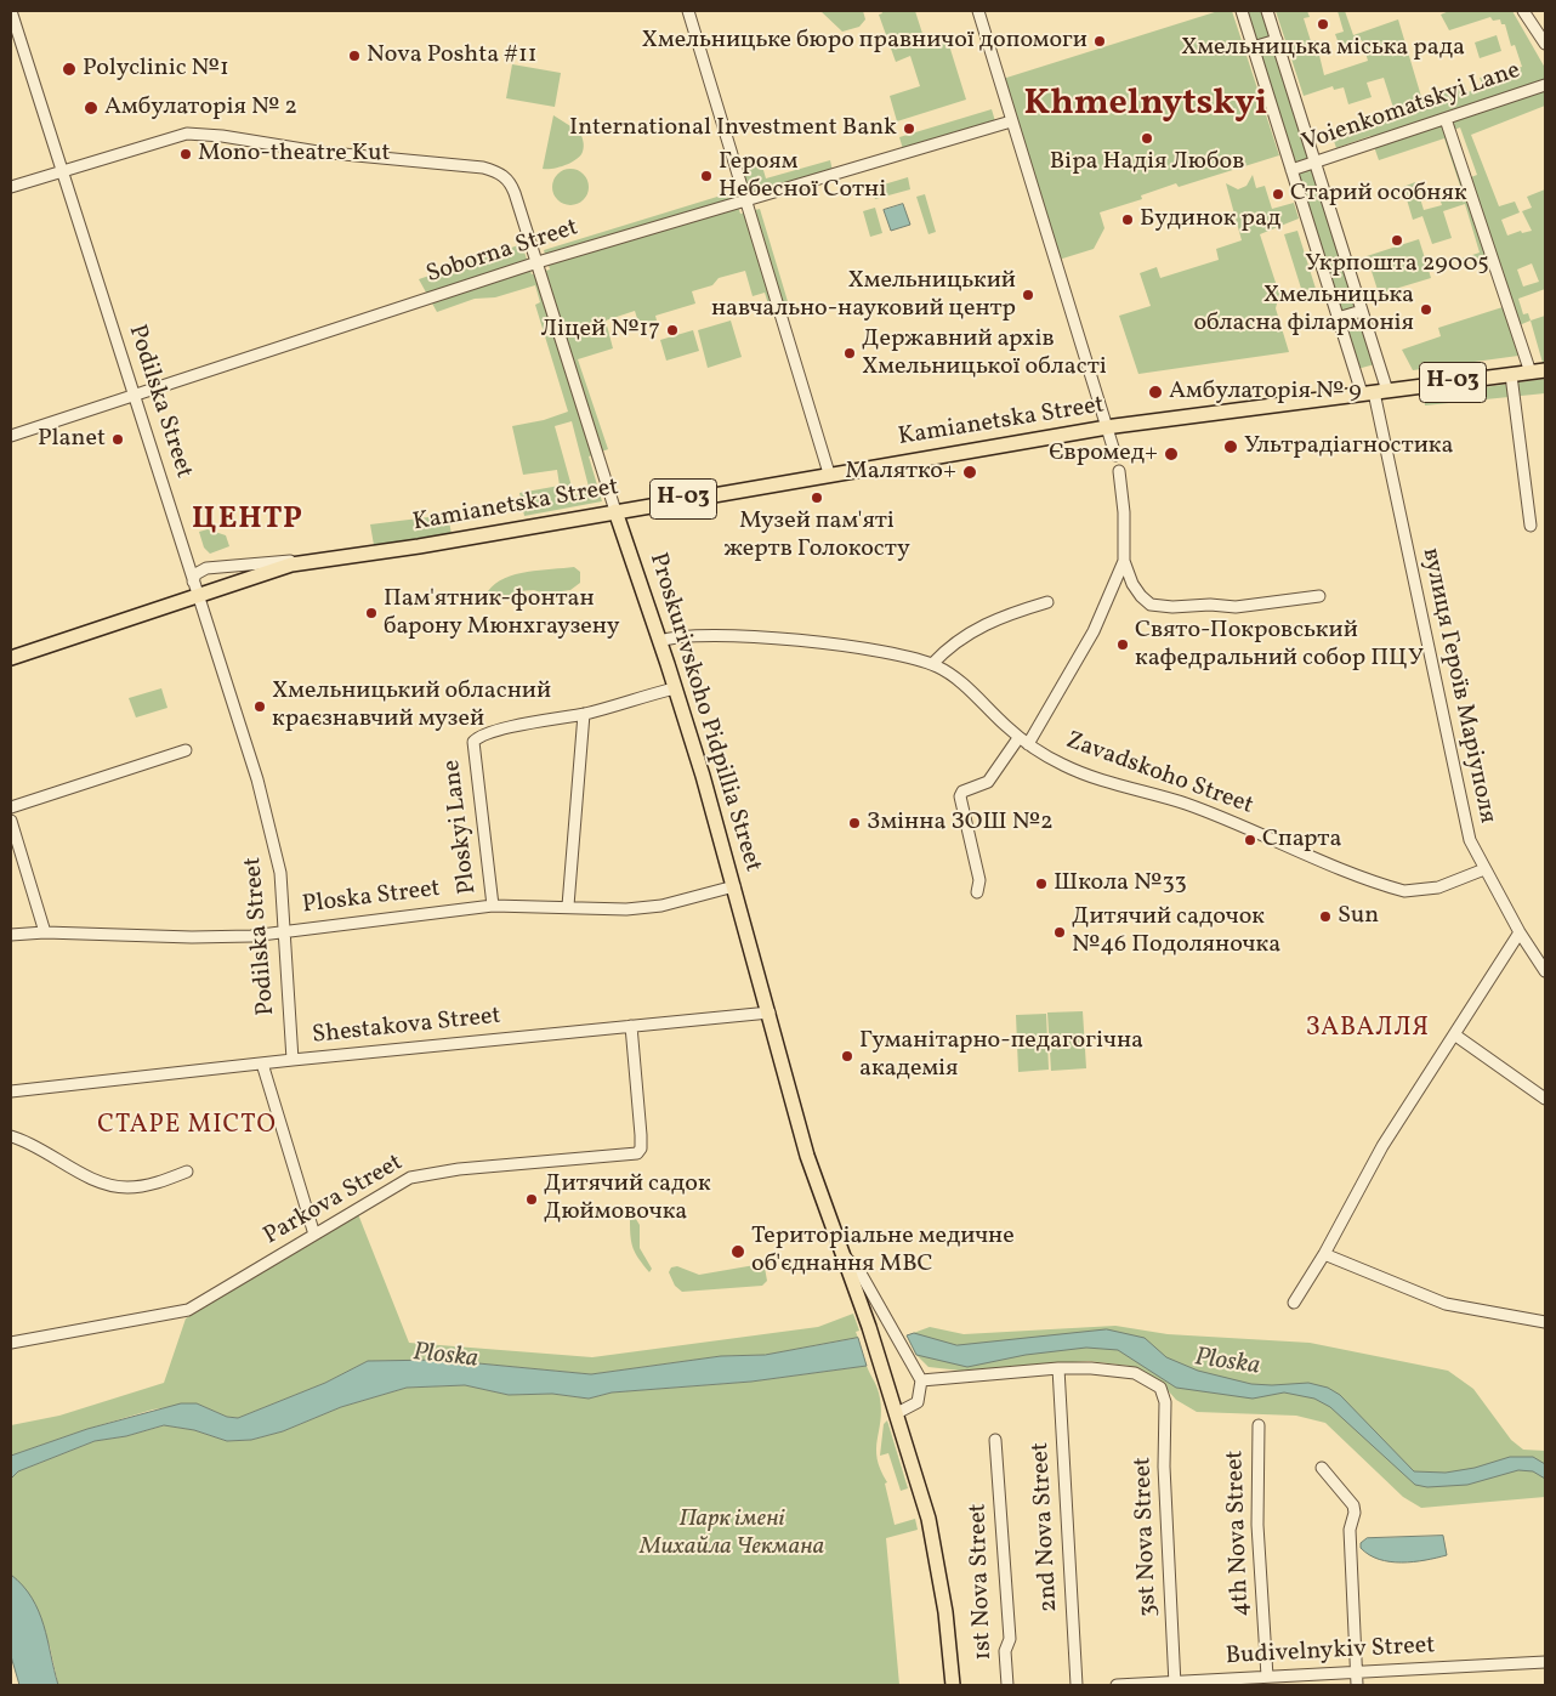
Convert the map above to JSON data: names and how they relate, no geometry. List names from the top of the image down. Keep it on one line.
{"streets":{"main road":["Н-03","Kamianetska Street","Proskurivskoho Pidpillia Street"],"street":["Voienkomatskyi Lane","Soborna Street","Podilska Street","вулиця Героїв Маріуполя","Zavadskoho Street","Ploskyi Lane","Ploska Street","Shestakova Street","Parkova Street","2nd Nova Street","4th Nova Street","3st Nova Street","1st Nova Street","Budivelnykiv Street"]},"crossings":[["Voienkomatskyi Lane","вулиця Героїв Маріуполя"],["Soborna Street","Podilska Street"],["Soborna Street","Proskurivskoho Pidpillia Street"],["Podilska Street","Kamianetska Street"],["Podilska Street","Proskurivskoho Pidpillia Street"],["Podilska Street","Ploska Street"],["Podilska Street","Shestakova Street"],["Kamianetska Street","вулиця Героїв Маріуполя"],["Kamianetska Street","Proskurivskoho Pidpillia Street"],["вулиця Героїв Маріуполя","Zavadskoho Street"],["Proskurivskoho Pidpillia Street","Zavadskoho Street"],["Proskurivskoho Pidpillia Street","Ploska Street"],["Proskurivskoho Pidpillia Street","Shestakova Street"],["Ploskyi Lane","Ploska Street"],["Shestakova Street","Parkova Street"],["2nd Nova Street","3st Nova Street"],["4th Nova Street","Budivelnykiv Street"],["3st Nova Street","Budivelnykiv Street"]],"districts":["Khmelnytskyi","ЦЕНТР","ЗАВАЛЛЯ","СТАРЕ МІСТО"],"water":["Ploska"],"parks":["Парк імені Михайла Чекмана"],"places":["Хмельницька міська рада","Хмельницьке бюро правничої допомоги","Nova Poshta #11","Polyclinic №1","Амбулаторія № 2","International Investment Bank","Віра Надія Любов","Mono-theatre Kut","Героям Небесної Сотні","Старий особняк","Будинок рад","Укрпошта 29005","Хмельницький навчально-науковий центр","Хмельницька обласна філармонія","Ліцей №17","Державний архів Хмельницької області","Амбулаторія № 9","Planet","Ультрадіагностика","Євромед+","Малятко+","Музей пам'яті жертв Голокосту","Пам'ятник-фонтан барону Мюнхгаузену","Свято-Покровський кафедральний собор ПЦУ","Хмельницький обласний краєзнавчий музей","Змінна ЗОШ №2","Спарта","Школа №33","Sun","Дитячий садочок №46 Подоляночка","Гуманітарно-педагогічна академія","Дитячий садок Дюймовочка","Територіальне медичне об'єднання МВС"]}
